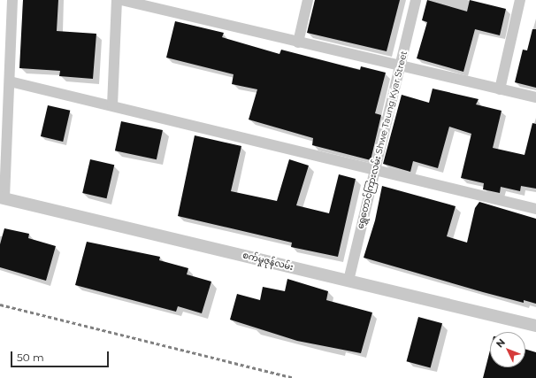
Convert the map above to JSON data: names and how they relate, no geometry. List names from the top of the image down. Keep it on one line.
{"streets":{"street":["ရွှေတောင်ကြားလမ်း Shwe Taung Kyar Street","စက်မှုဇုန်လမ်း"]},"crossings":[["ရွှေတောင်ကြားလမ်း Shwe Taung Kyar Street","စက်မှုဇုန်လမ်း"]],"scale_bar":"50 m","north":"top left"}
